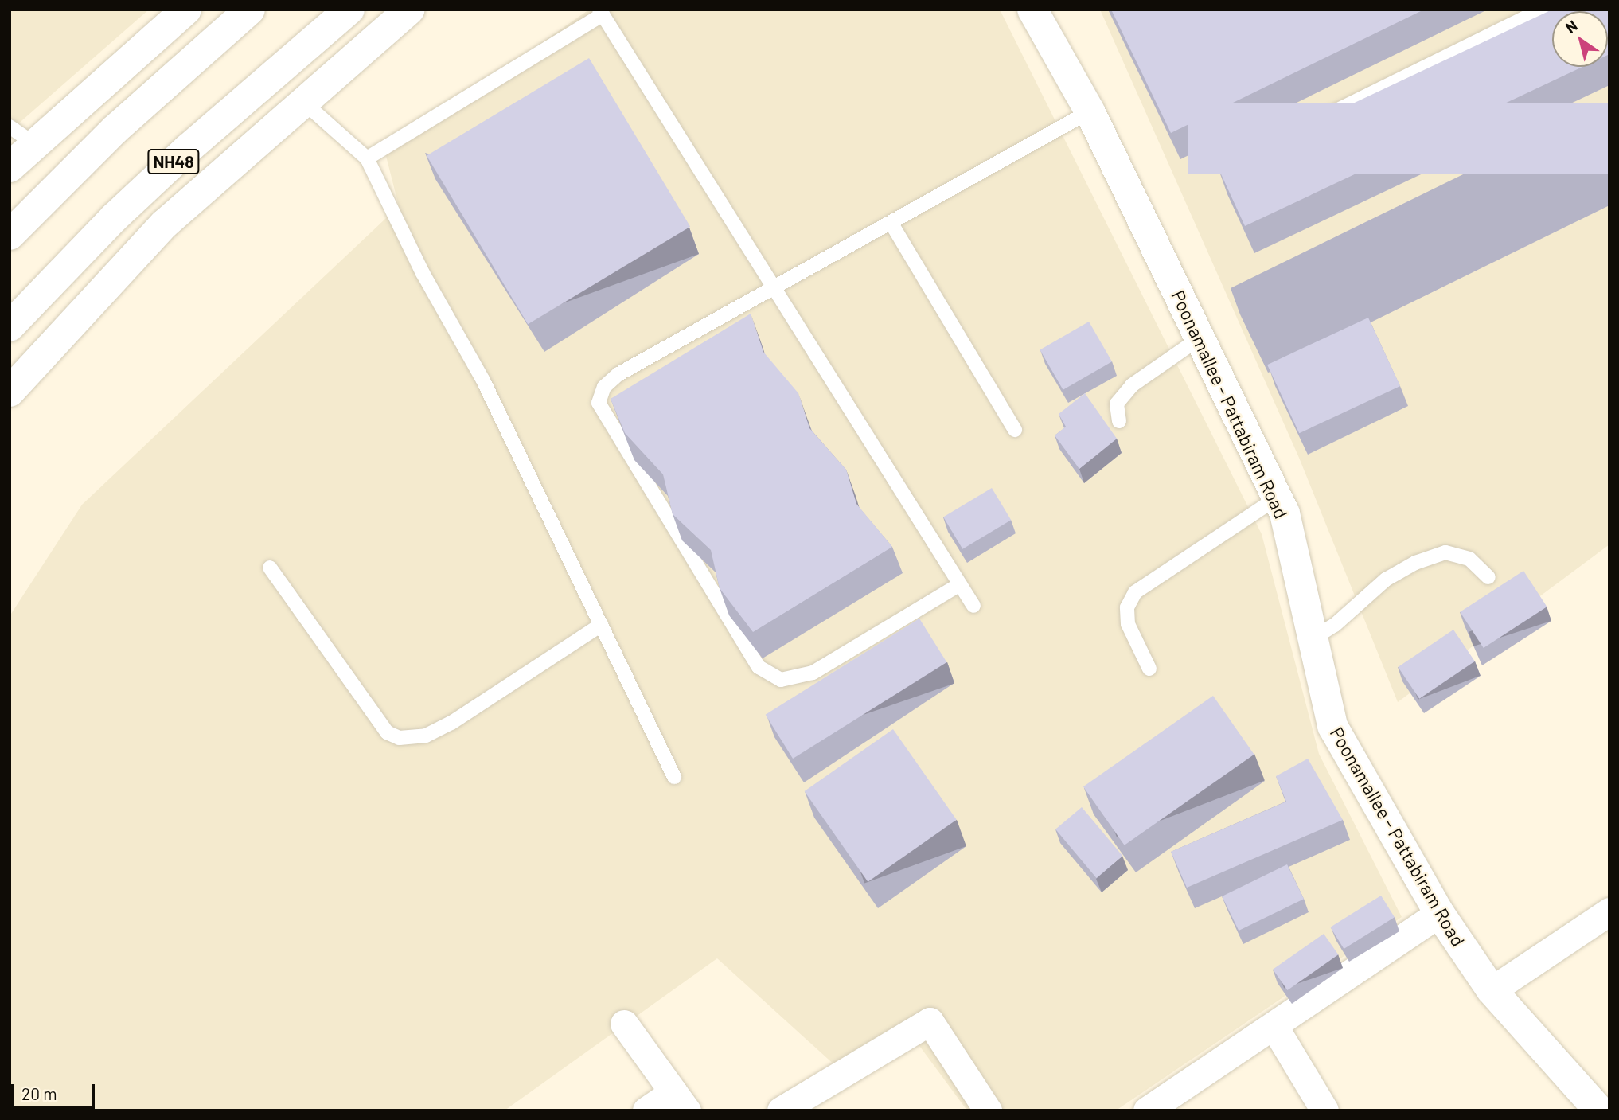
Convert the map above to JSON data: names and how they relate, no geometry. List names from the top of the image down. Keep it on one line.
{"streets":{"main road":["NH48","Poonamallee - Pattabiram Road"]},"scale_bar":"20 m","north":"top left"}
